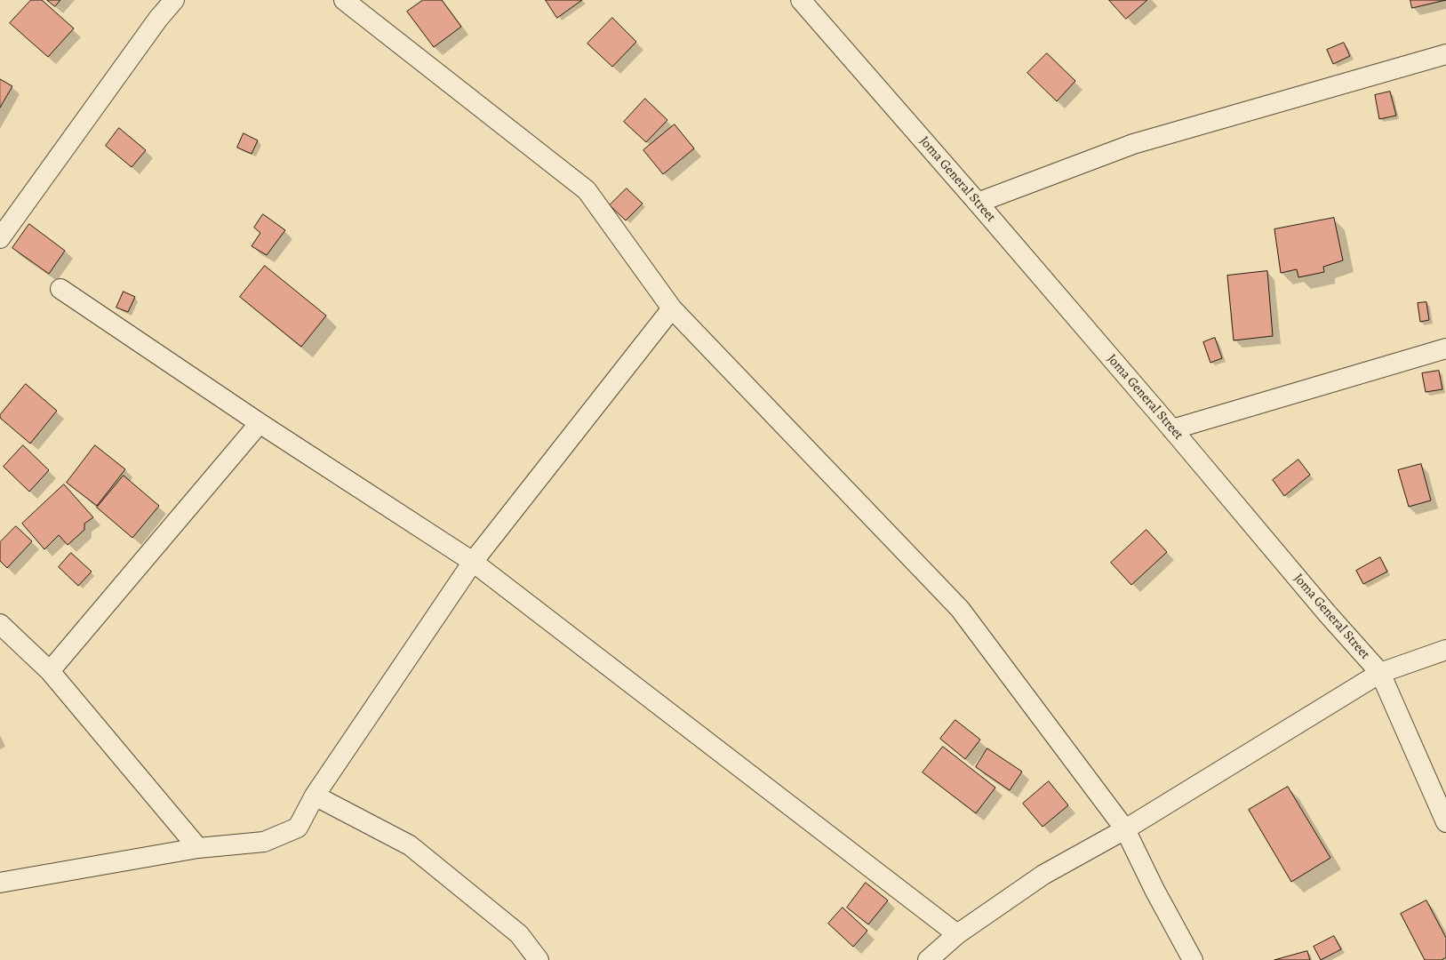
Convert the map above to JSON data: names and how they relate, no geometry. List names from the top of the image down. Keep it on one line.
{"streets":{"street":["Joma General Street"]}}
